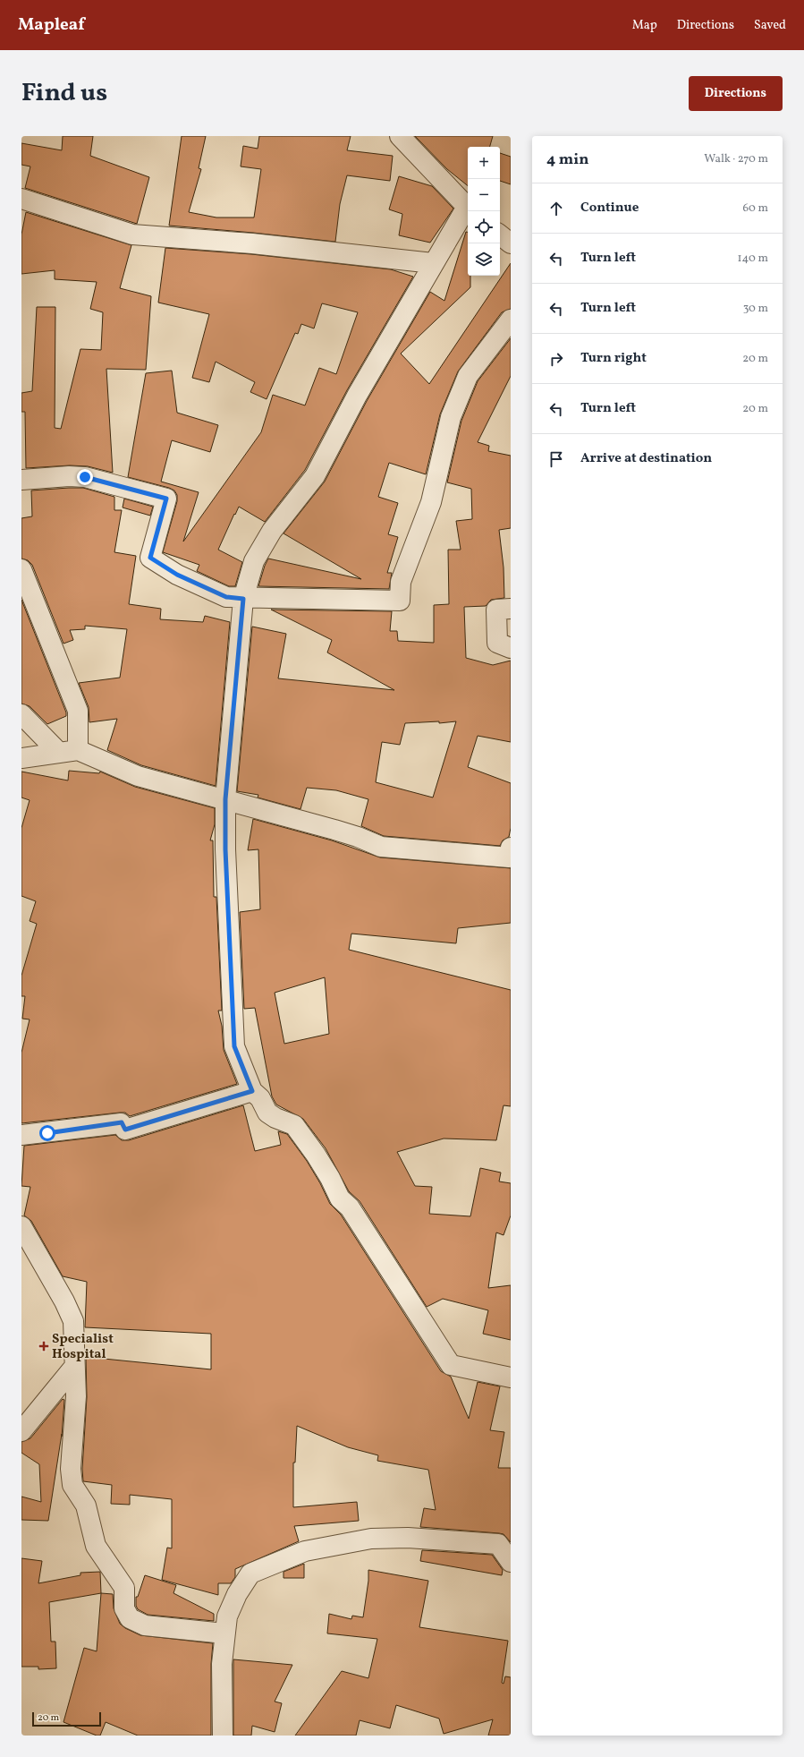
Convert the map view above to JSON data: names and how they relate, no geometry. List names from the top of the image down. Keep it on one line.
{"places":{"health":["Specialist Hospital"]},"scale_bar":"20 m","page":{"header":"Mapleaf","nav":["Map","Directions","Saved"],"title":"Find us","buttons":"Directions","heading":["4 min","Walk · 270 m"],"map_buttons":["+","−"],"list":[["Continue","60 m"],["Turn left","140 m"],["Turn left","30 m"],["Turn right","20 m"],["Turn left","20 m"],"Arrive at destination"],"scale":"20 m"}}
